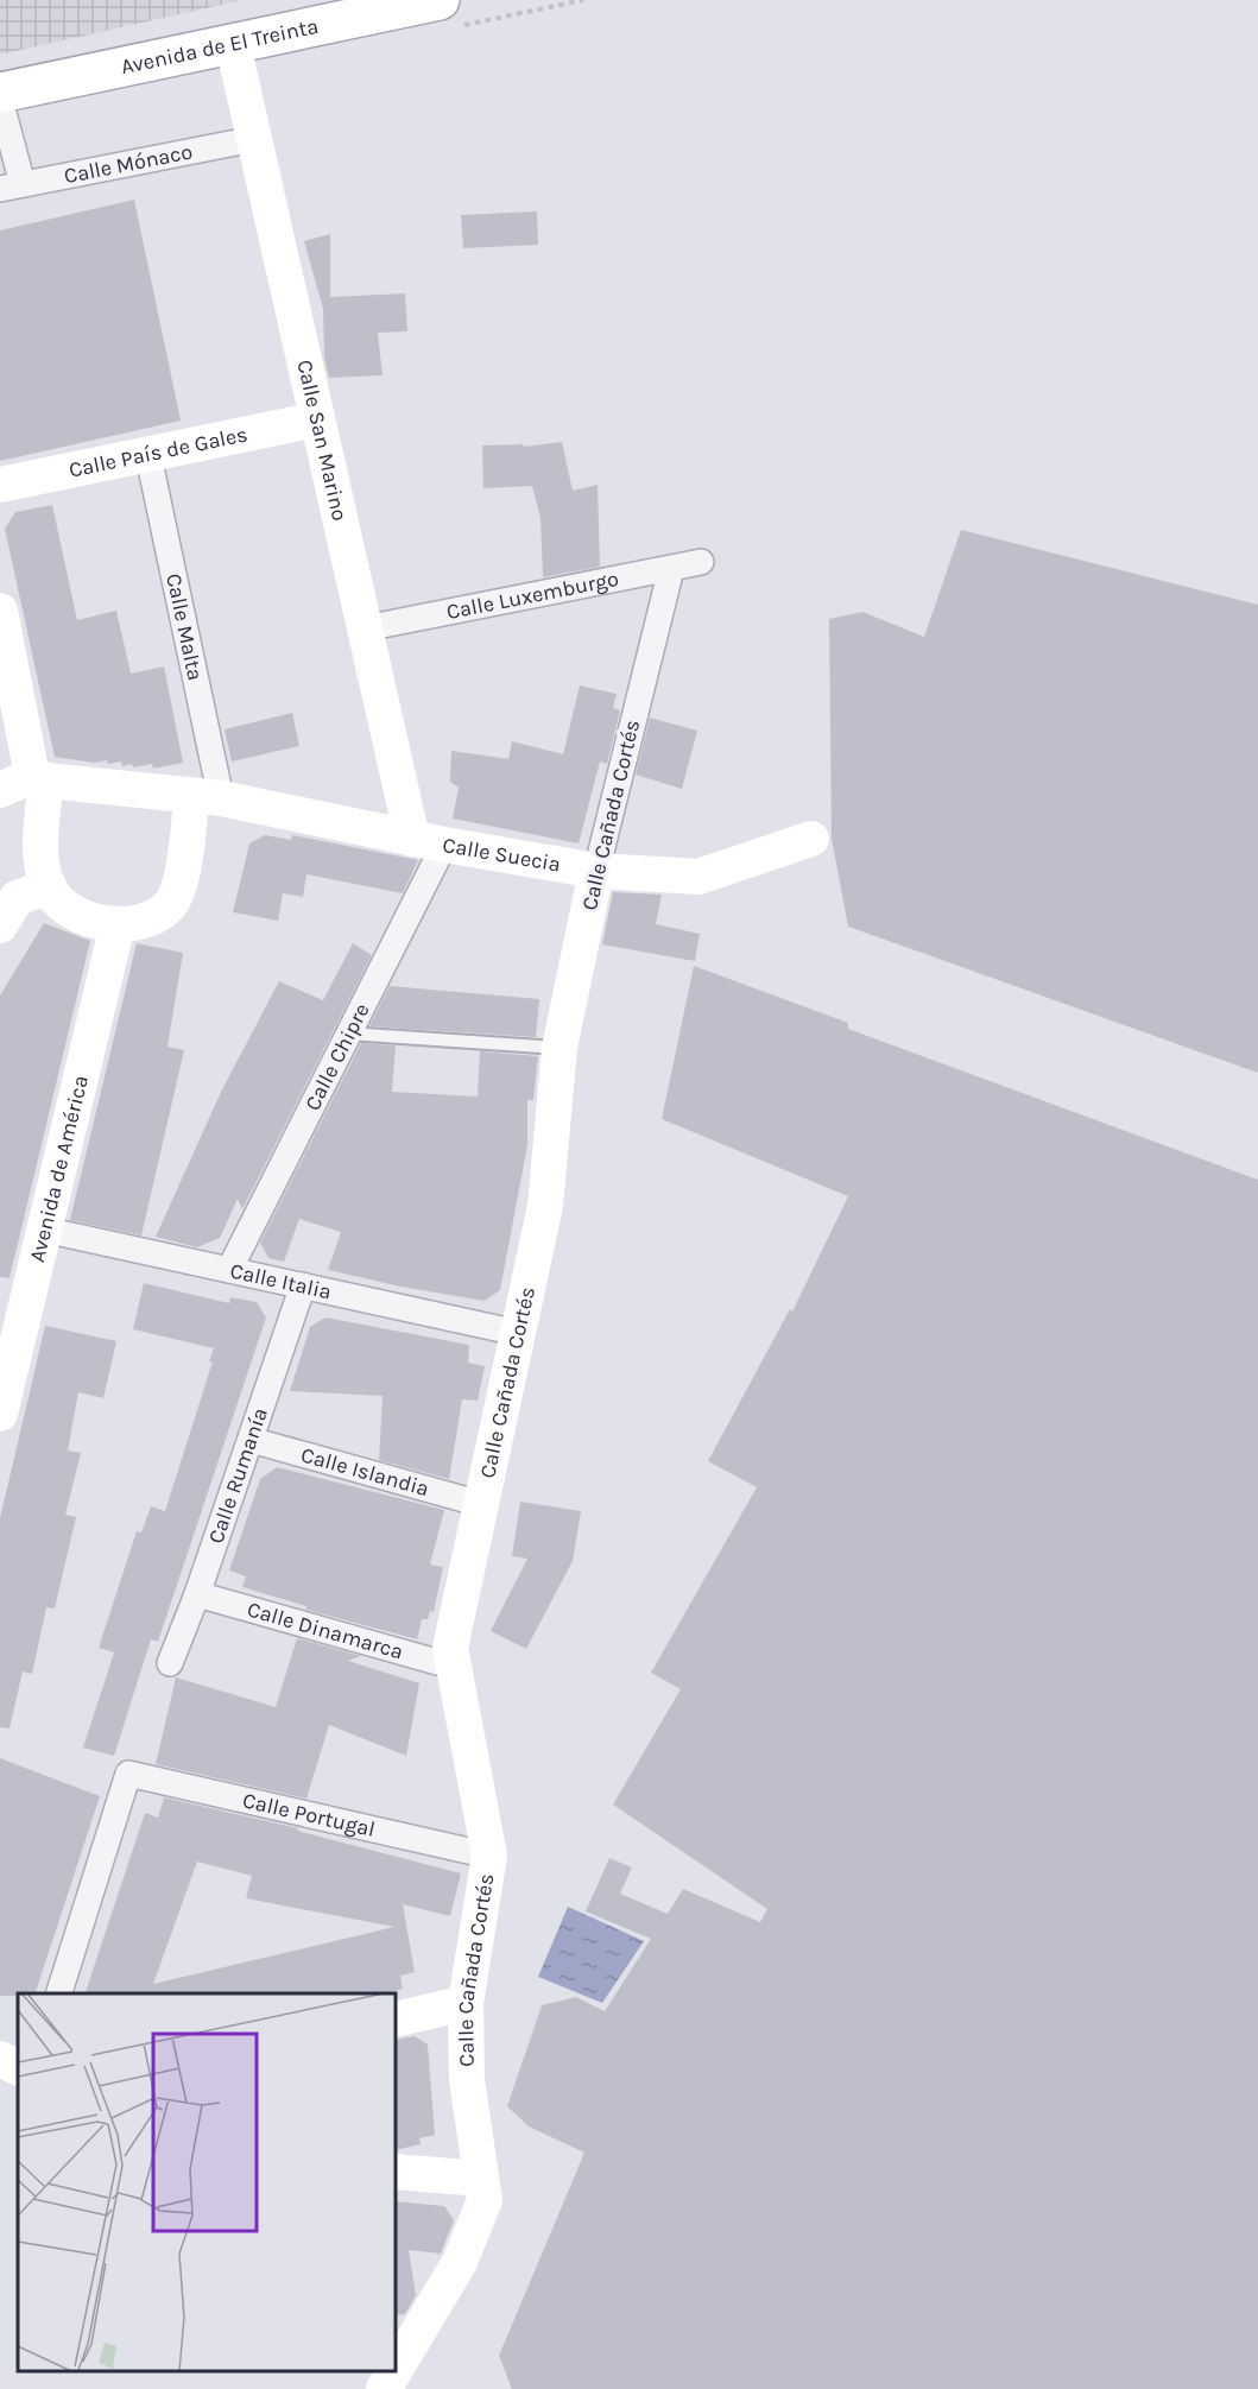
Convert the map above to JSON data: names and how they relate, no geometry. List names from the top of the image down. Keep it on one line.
{"streets":{"main road":["Avenida de El Treinta"],"street":["Calle Mónaco","Calle San Marino","Calle País de Gales","Calle Luxemburgo","Calle Malta","Calle Cañada Cortés","Calle Suecia","Calle Chipre","Avenida de América","Calle Italia","Calle Islandia","Calle Rumanía","Calle Dinamarca","Calle Portugal"]},"crossings":[["Avenida de El Treinta","Calle San Marino"],["Calle Mónaco","Calle San Marino"],["Calle San Marino","Calle País de Gales"],["Calle San Marino","Calle Luxemburgo"],["Calle San Marino","Calle Suecia"],["Calle San Marino","Calle Chipre"],["Calle País de Gales","Calle Malta"],["Calle Luxemburgo","Calle Cañada Cortés"],["Calle Malta","Calle Suecia"],["Calle Cañada Cortés","Calle Suecia"],["Calle Cañada Cortés","Calle Italia"],["Calle Cañada Cortés","Calle Islandia"],["Calle Cañada Cortés","Calle Dinamarca"],["Calle Cañada Cortés","Calle Portugal"],["Calle Suecia","Calle Chipre"],["Calle Chipre","Calle Italia"],["Avenida de América","Calle Italia"],["Calle Italia","Calle Rumanía"],["Calle Islandia","Calle Rumanía"],["Calle Rumanía","Calle Dinamarca"]]}
